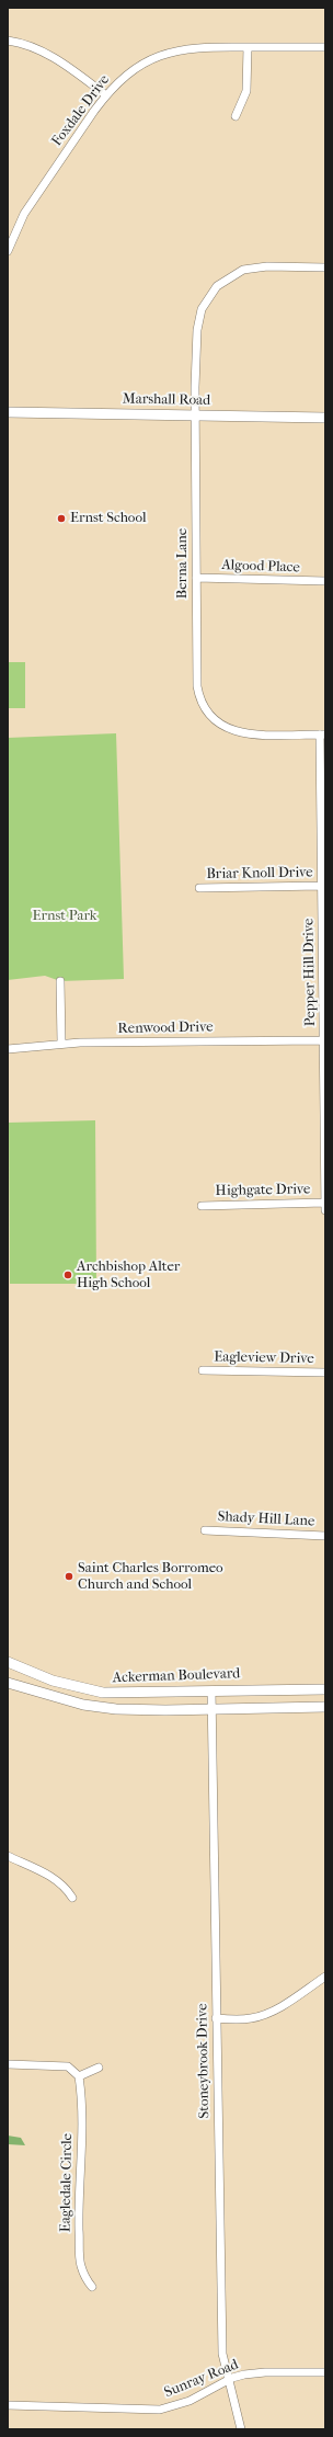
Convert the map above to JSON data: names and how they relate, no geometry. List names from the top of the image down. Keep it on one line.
{"streets":{"street":["Foxdale Drive","Marshall Road","Berna Lane","Algood Place","Briar Knoll Drive","Pepper Hill Drive","Renwood Drive","Highgate Drive","Eagleview Drive","Shady Hill Lane","Ackerman Boulevard","Stoneybrook Drive","Eagledale Circle","Sunray Road"]},"crossings":[["Marshall Road","Berna Lane"],["Berna Lane","Algood Place"],["Berna Lane","Pepper Hill Drive"],["Briar Knoll Drive","Pepper Hill Drive"],["Pepper Hill Drive","Renwood Drive"],["Pepper Hill Drive","Highgate Drive"],["Ackerman Boulevard","Stoneybrook Drive"],["Stoneybrook Drive","Sunray Road"]],"parks":["Ernst Park"],"places":["Ernst School","Archbishop Alter High School","Saint Charles Borromeo Church and School"]}
